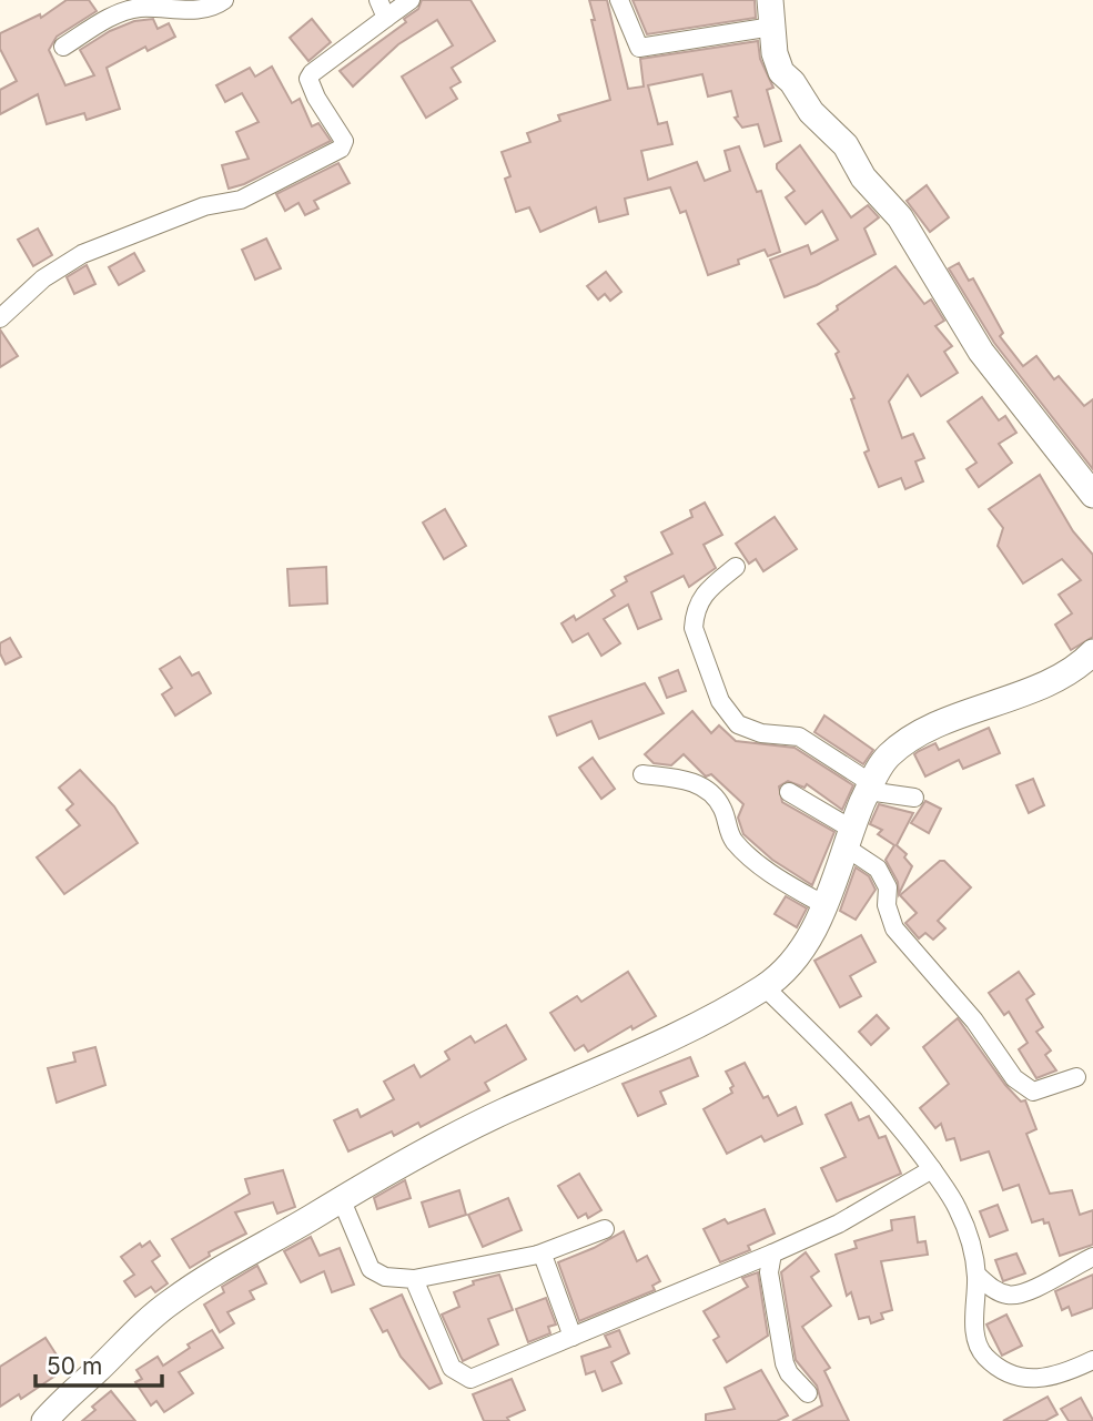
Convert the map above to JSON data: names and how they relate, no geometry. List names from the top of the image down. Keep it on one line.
{"scale_bar":"50 m"}
